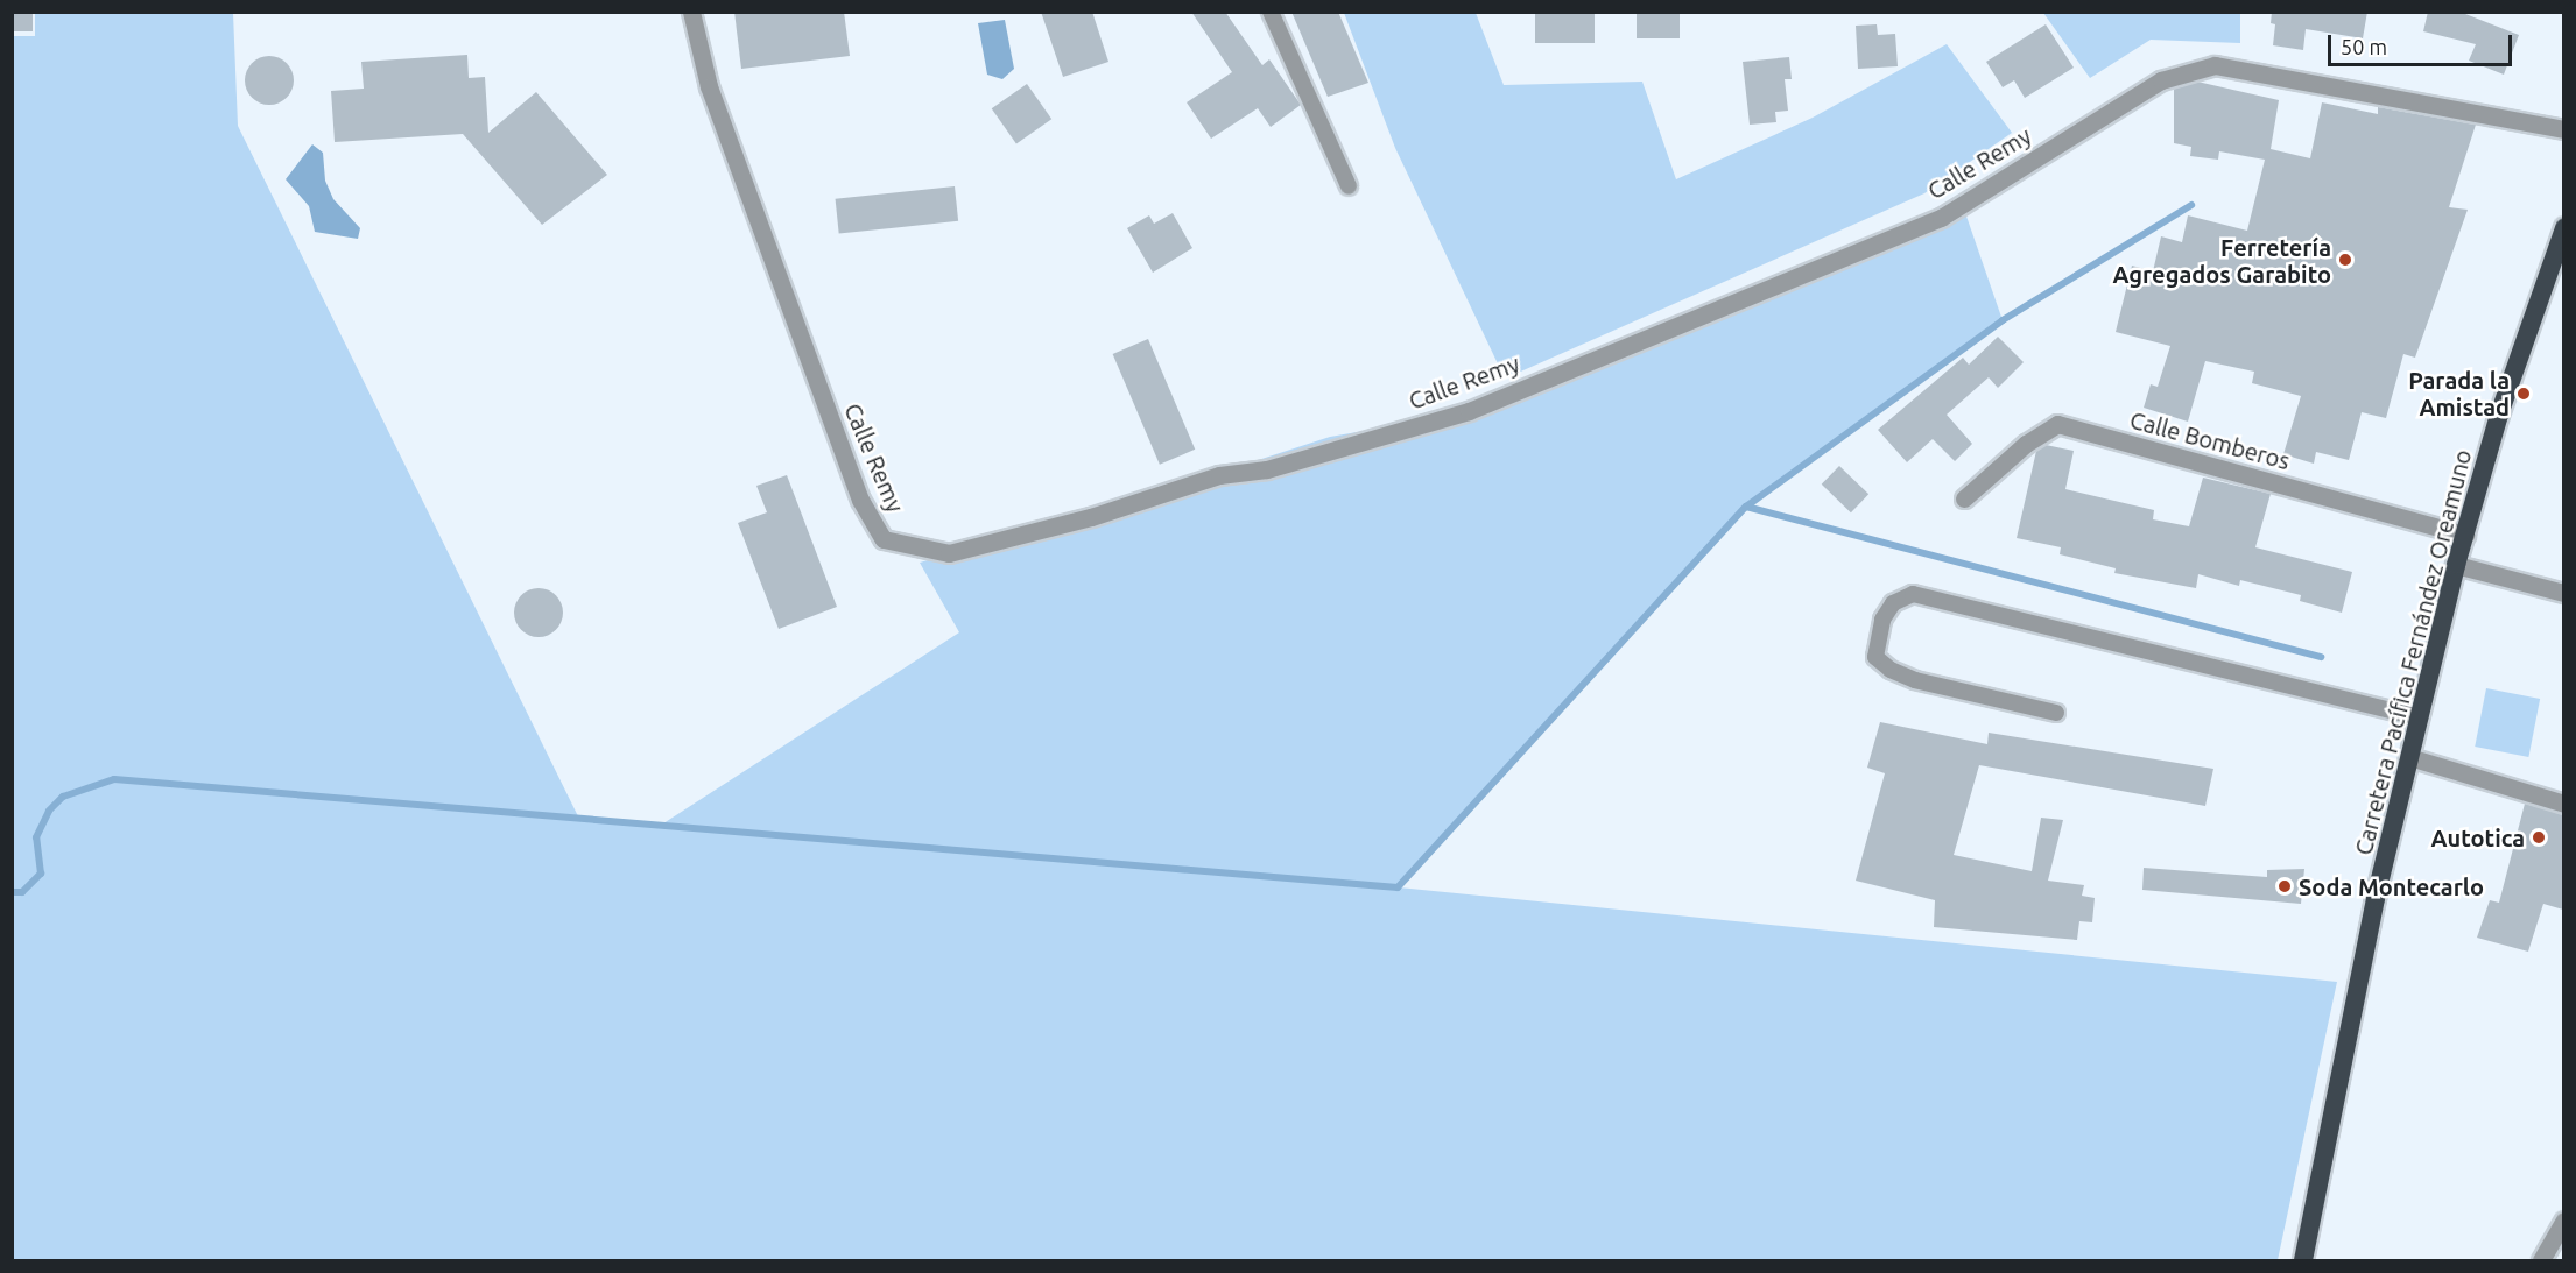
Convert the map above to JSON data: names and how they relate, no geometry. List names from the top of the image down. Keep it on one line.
{"streets":{"highway":["Carretera Pacífica Fernández Oreamuno"],"street":["Calle Remy","Calle Bomberos"]},"crossings":[["Calle Bomberos","Carretera Pacífica Fernández Oreamuno"]],"places":["Ferretería Agregados Garabito","Parada la Amistad","Autotica","Soda Montecarlo"],"scale_bar":"50 m"}
